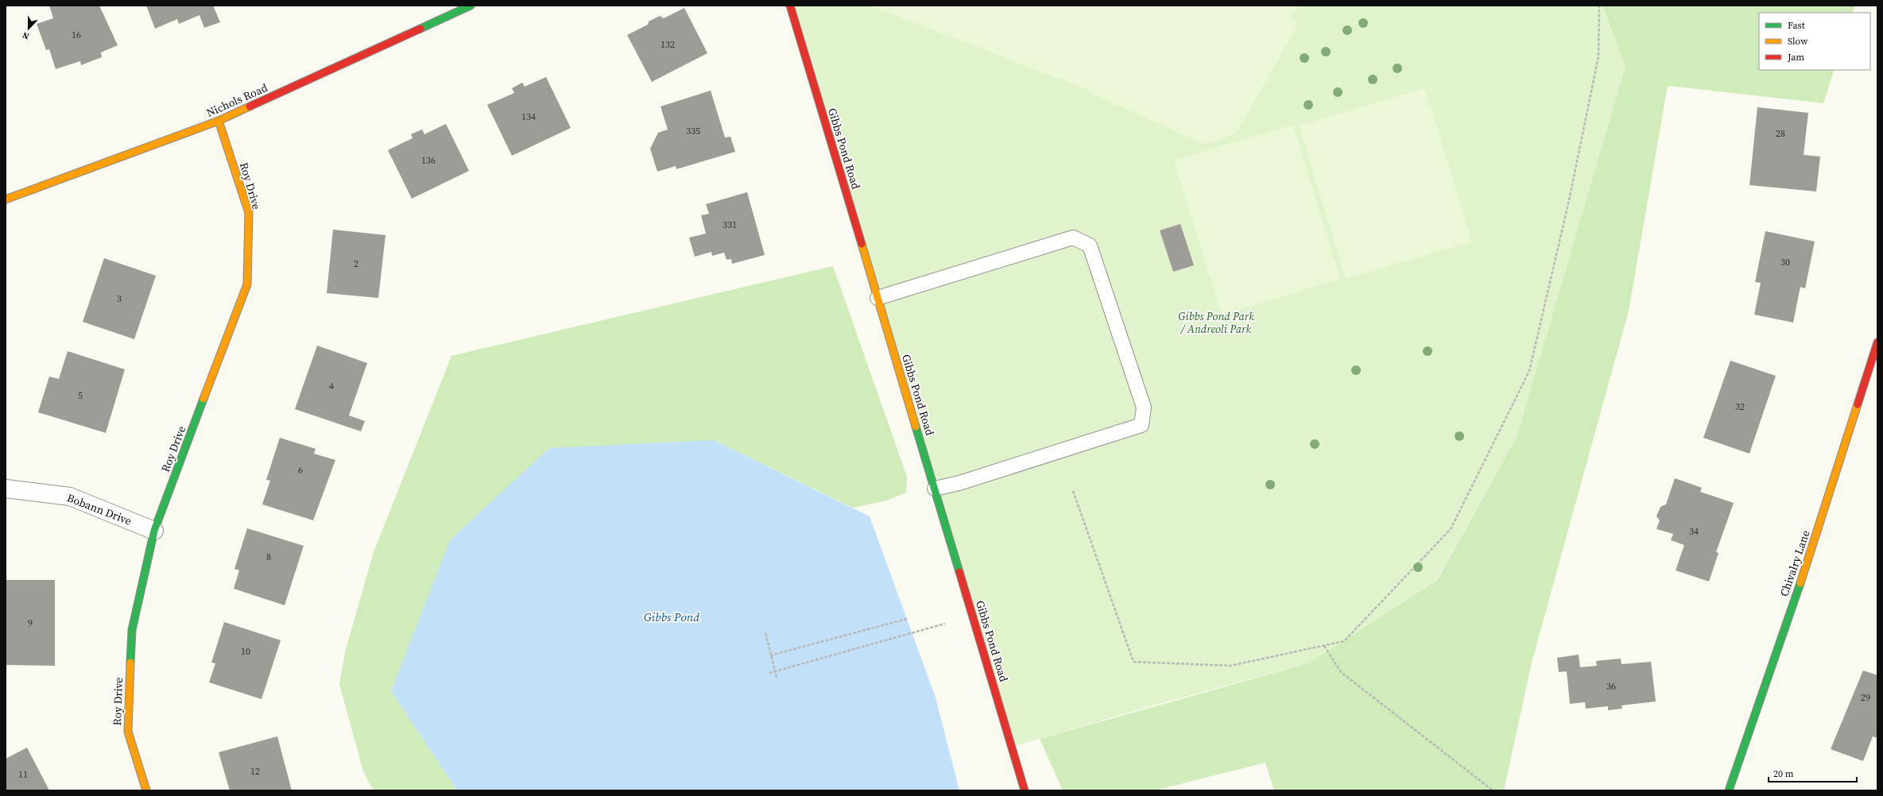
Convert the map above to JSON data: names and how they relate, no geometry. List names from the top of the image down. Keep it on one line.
{"streets":{"street":["Nichols Road","Gibbs Pond Road","Roy Drive","Bobann Drive","Chivalry Lane"]},"crossings":[["Nichols Road","Roy Drive"],["Roy Drive","Bobann Drive"]],"water":["Gibbs Pond"],"parks":["Gibbs Pond Park / Andreoli Park"],"house_numbers":["16","132","134","335","28","136","331","30","2","3","4","5","32","6","34","8","9","10","36","29","12","11"],"legend":["Fast","Slow","Jam"],"scale_bar":"20 m","north":"bottom"}
